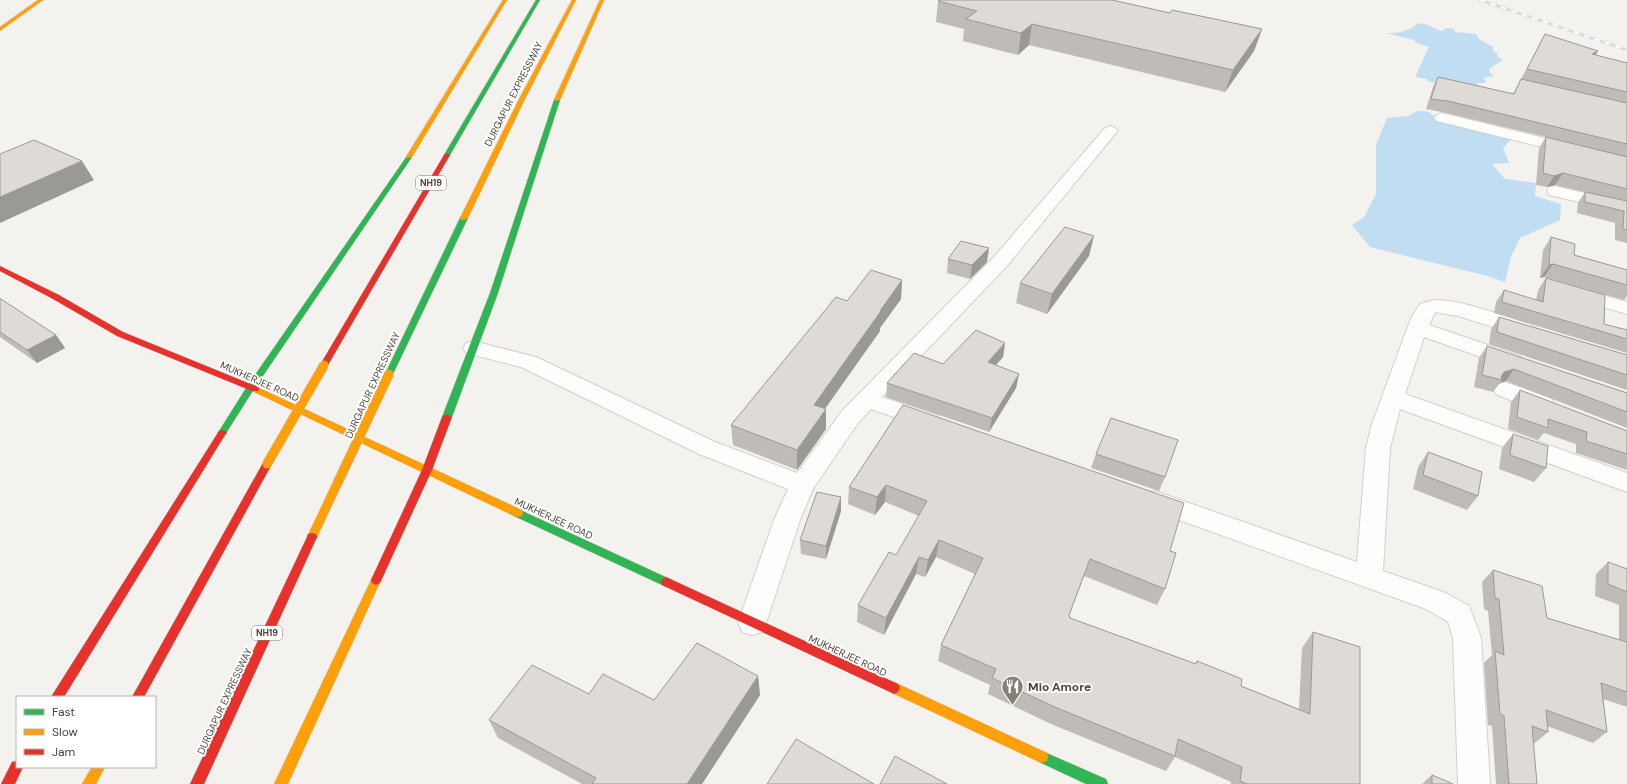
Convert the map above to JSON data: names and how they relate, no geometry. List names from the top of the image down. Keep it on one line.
{"streets":{"main road":["DURGAPUR EXPRESSWAY","NH19","MUKHERJEE ROAD"]},"places":{"restaurant":["Mio Amore"]},"legend":["Fast","Slow","Jam"]}
